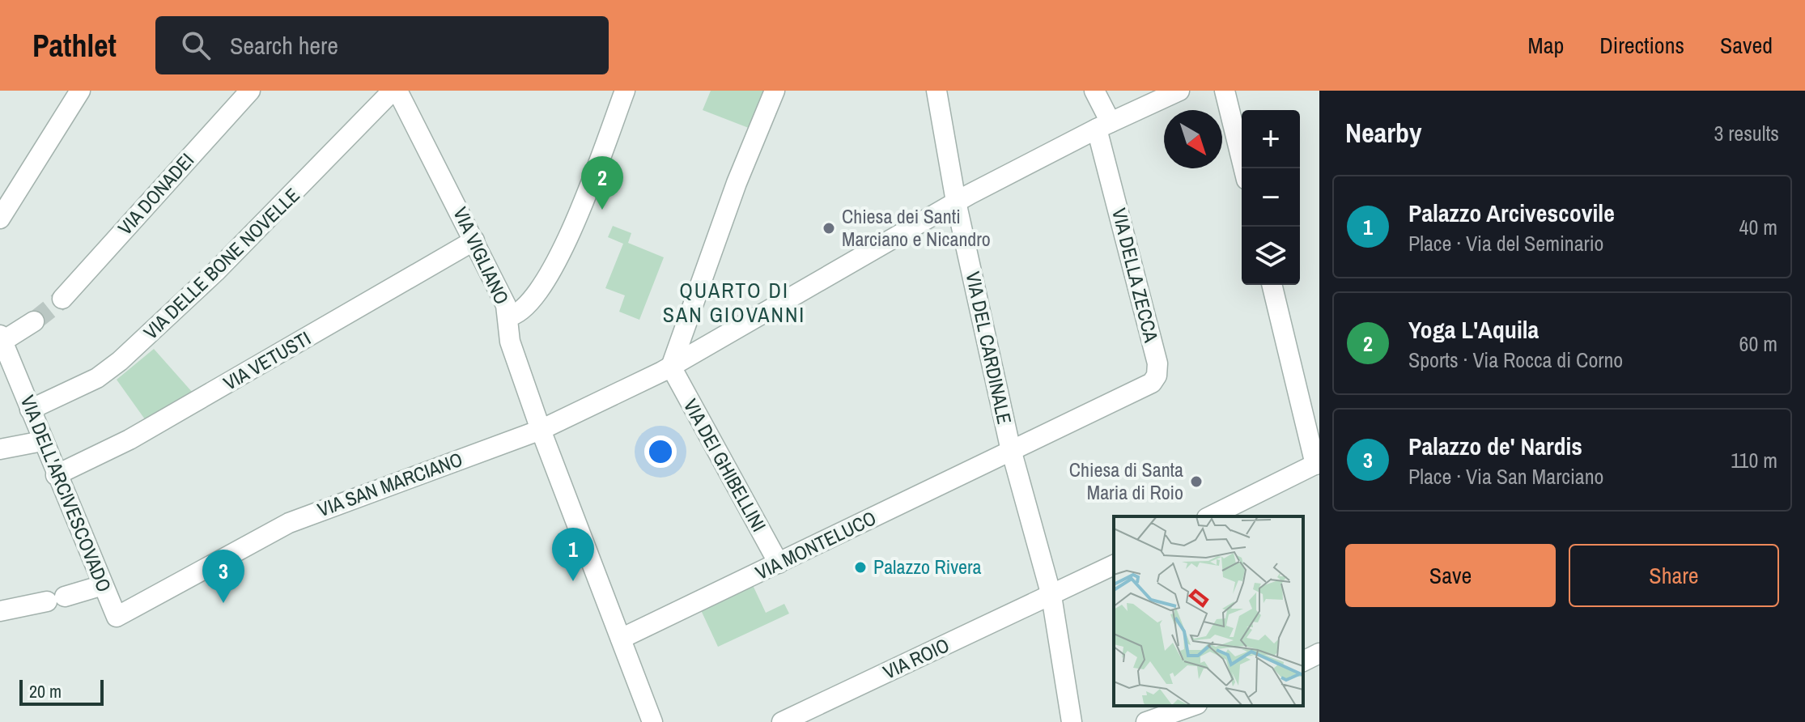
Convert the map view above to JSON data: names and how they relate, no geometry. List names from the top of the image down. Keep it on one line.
{"streets":{"street":["VIA DONADEI","VIA VIGLIANO","VIA DELLE BONE NOVELLE","VIA DELLA ZECCA","VIA DEL CARDINALE","VIA VETUSTI","VIA DEI GHIBELLINI","VIA SAN MARCIANO","VIA DELL'ARCIVESCOVADO","VIA MONTELUCO","VIA ROIO"]},"crossings":[["VIA VIGLIANO","VIA DELLE BONE NOVELLE"],["VIA VIGLIANO","VIA VETUSTI"],["VIA VIGLIANO","VIA SAN MARCIANO"],["VIA VIGLIANO","VIA MONTELUCO"],["VIA DELLE BONE NOVELLE","VIA DELL'ARCIVESCOVADO"],["VIA DELLA ZECCA","VIA DEL CARDINALE"],["VIA DELLA ZECCA","VIA SAN MARCIANO"],["VIA DELLA ZECCA","VIA MONTELUCO"],["VIA DEL CARDINALE","VIA SAN MARCIANO"],["VIA DEL CARDINALE","VIA MONTELUCO"],["VIA DEL CARDINALE","VIA ROIO"],["VIA VETUSTI","VIA DELL'ARCIVESCOVADO"],["VIA DEI GHIBELLINI","VIA SAN MARCIANO"],["VIA DEI GHIBELLINI","VIA MONTELUCO"],["VIA SAN MARCIANO","VIA DELL'ARCIVESCOVADO"]],"districts":["QUARTO DI SAN GIOVANNI"],"places":["Chiesa dei Santi Marciano e Nicandro","Chiesa di Santa Maria di Roio","Palazzo Rivera"],"scale_bar":"20 m","north":"bottom right","page":{"header":"Pathlet","search":"Search here","nav":["Map","Directions","Saved"],"heading":["Nearby","3 results"],"map_buttons":["+","−"],"pins":["2","1","3"],"list":[{"mark":"1","name":"Palazzo Arcivescovile","note":"Place · Via del Seminario","value":"40 m"},{"mark":"2","name":"Yoga L'Aquila","note":"Sports · Via Rocca di Corno","value":"60 m"},{"mark":"3","name":"Palazzo de' Nardis","note":"Place · Via San Marciano","value":"110 m"}],"buttons":["Save","Share"],"scale":"20 m"}}
